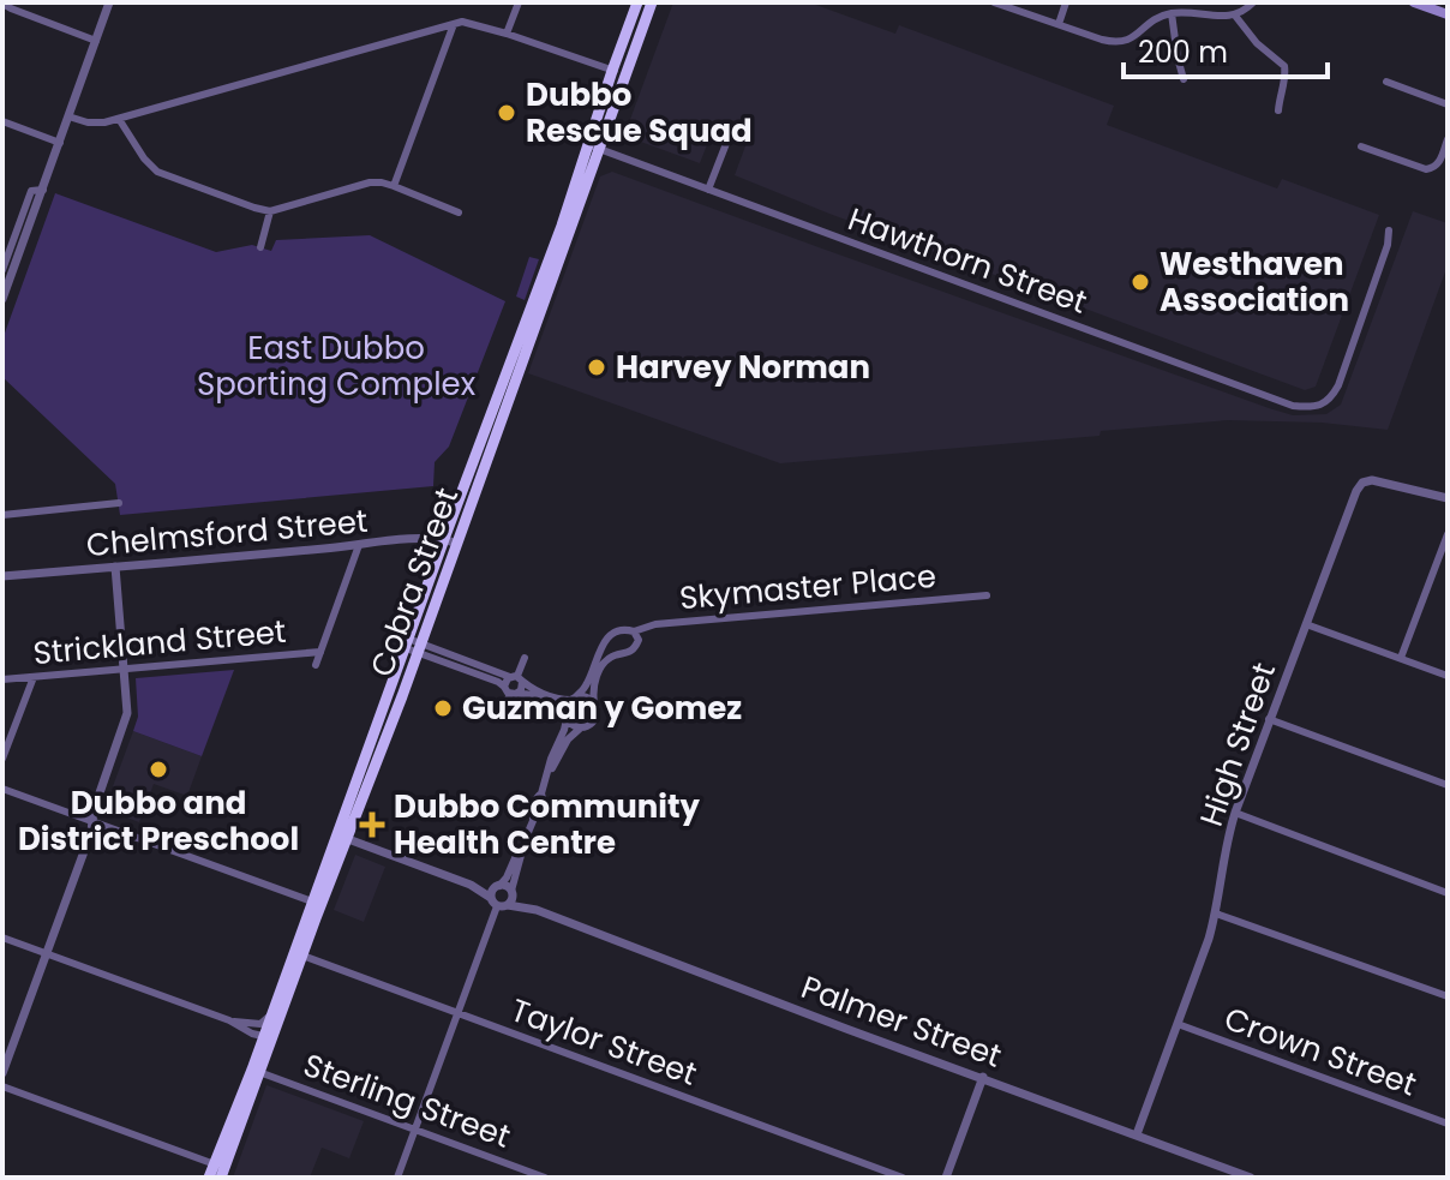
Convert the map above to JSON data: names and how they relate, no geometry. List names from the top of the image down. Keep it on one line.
{"streets":{"highway":["Cobra Street"],"street":["Hawthorn Street","Chelmsford Street","Skymaster Place","Strickland Street","High Street","Palmer Street","Taylor Street","Crown Street","Sterling Street"]},"crossings":[["Hawthorn Street","Cobra Street"],["Chelmsford Street","Cobra Street"],["Cobra Street","Palmer Street"],["Cobra Street","Taylor Street"],["Cobra Street","Sterling Street"],["High Street","Palmer Street"],["High Street","Crown Street"]],"parks":["East Dubbo Sporting Complex"],"places":{"other":["Dubbo Rescue Squad","Westhaven Association","Harvey Norman","Guzman y Gomez","Dubbo and District Preschool"],"health":["Dubbo Community Health Centre"]},"scale_bar":"200 m"}
